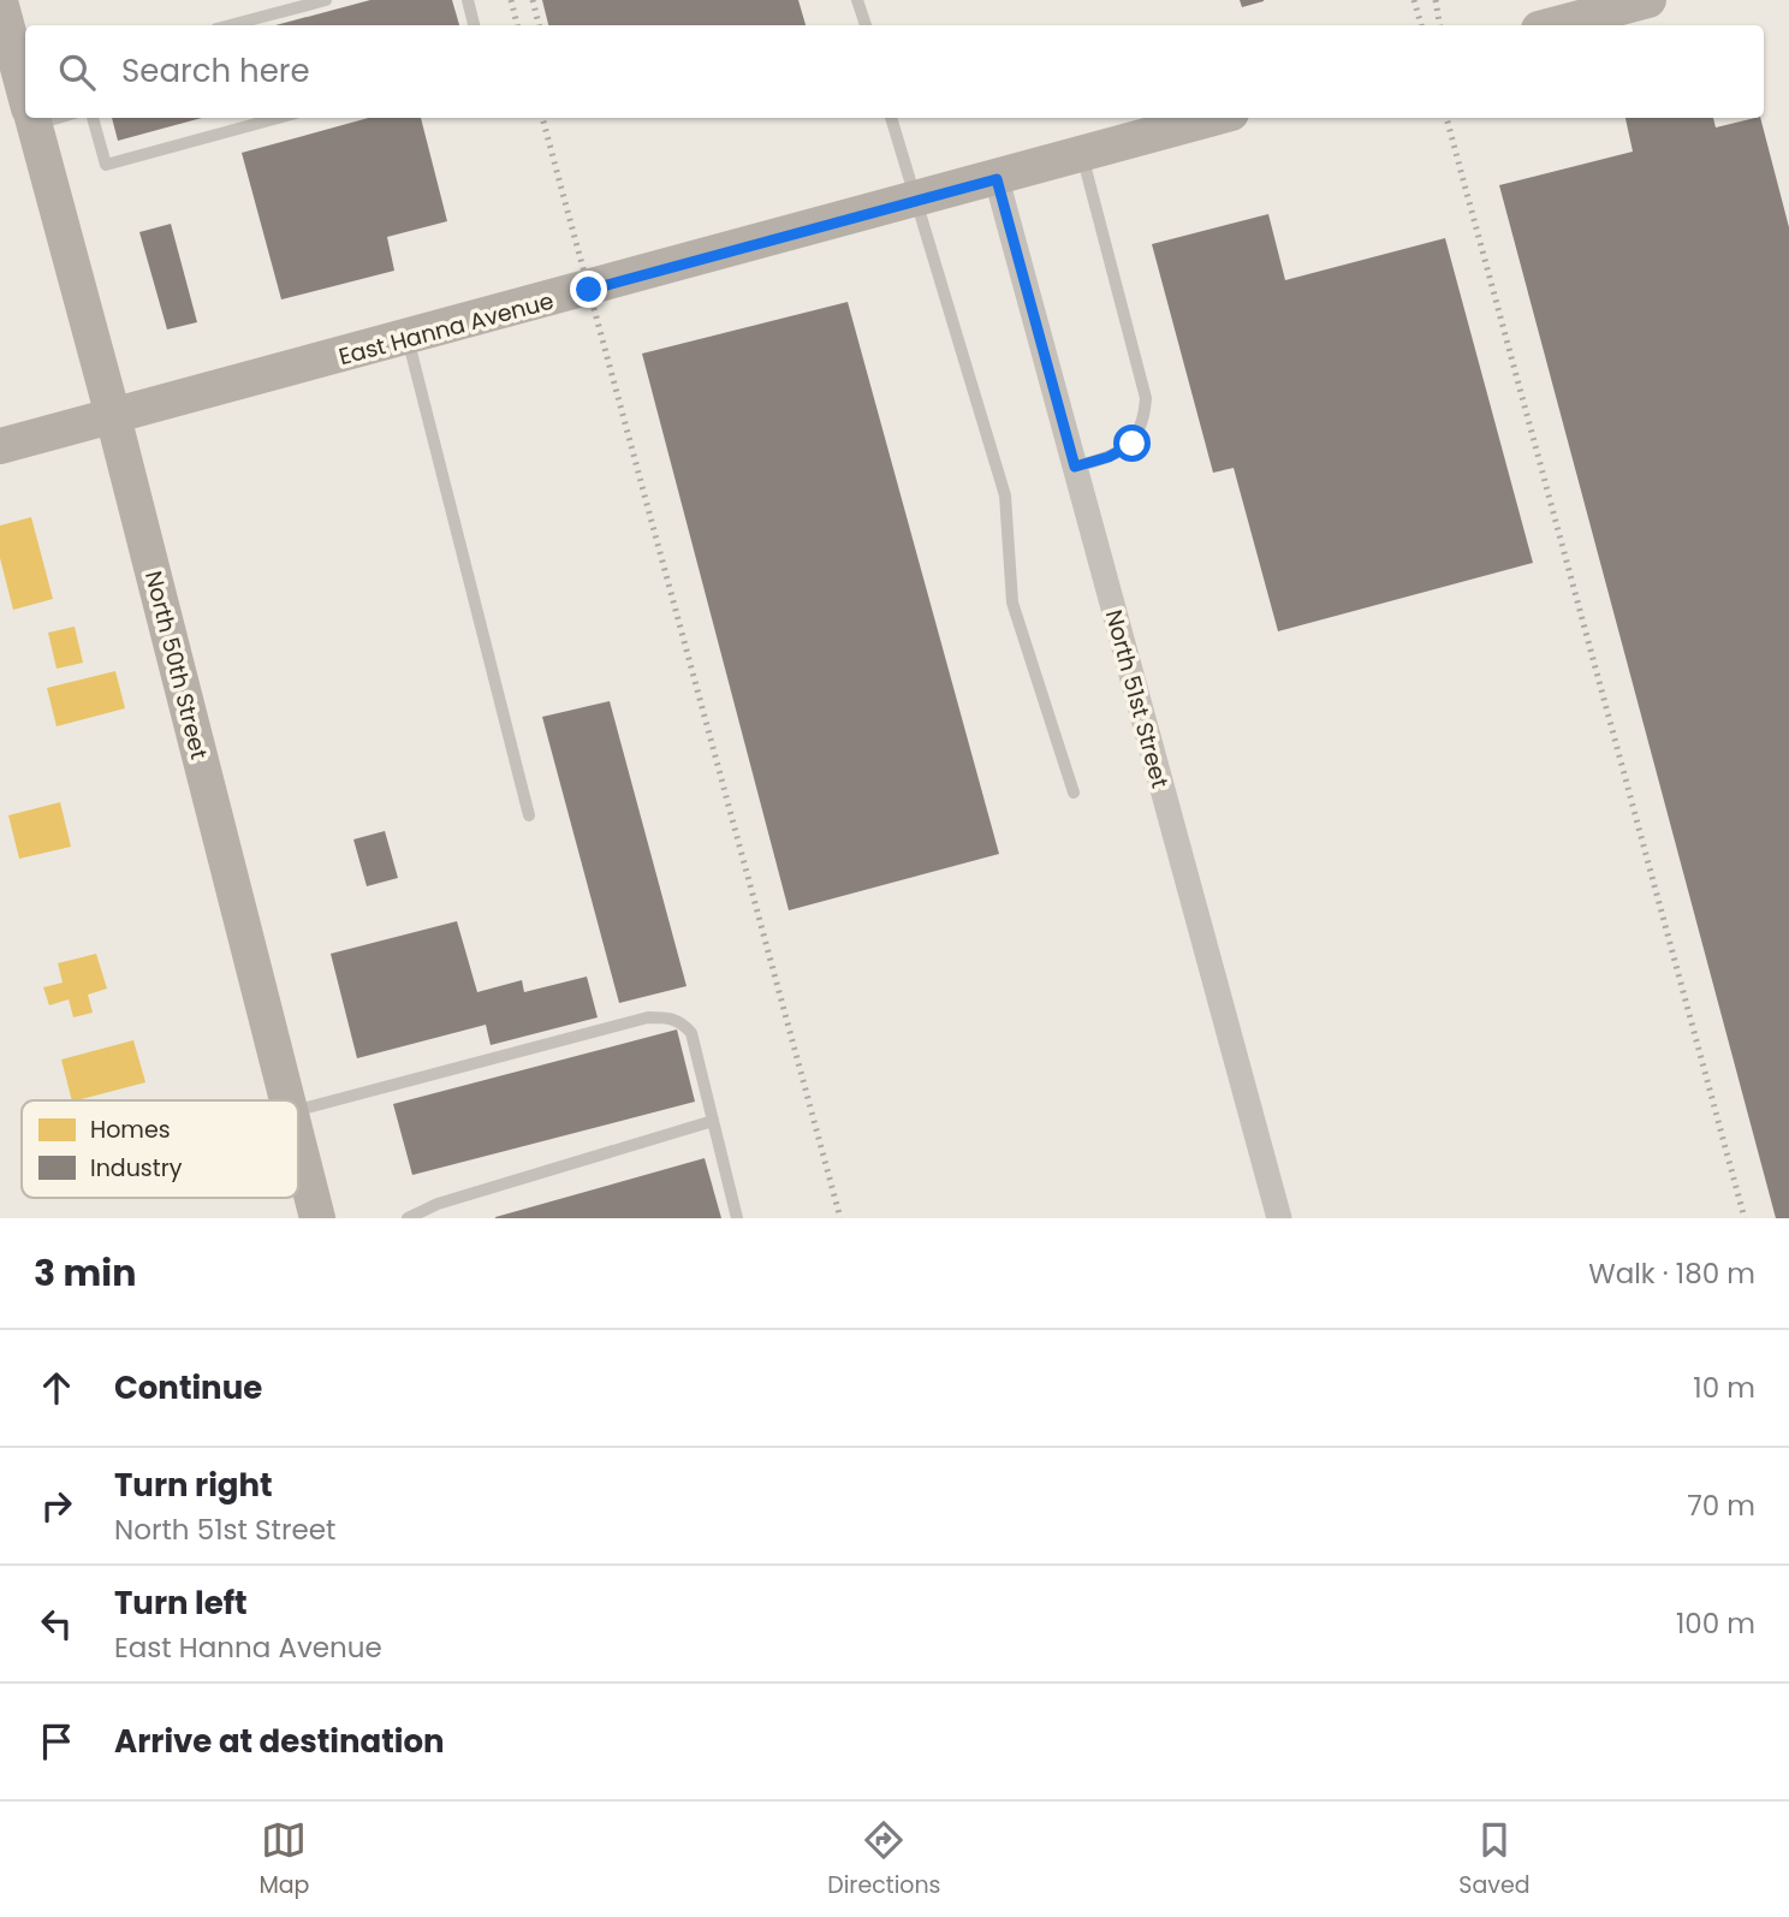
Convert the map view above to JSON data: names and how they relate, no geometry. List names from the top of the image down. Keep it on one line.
{"streets":{"street":["East Hanna Avenue","North 50th Street","North 51st Street"]},"crossings":[["East Hanna Avenue","North 50th Street"],["East Hanna Avenue","North 51st Street"]],"legend":["Homes","Industry"],"page":{"search":"Search here","heading":["3 min","Walk · 180 m"],"list":[["Continue","10 m"],["Turn right","North 51st Street","70 m"],["Turn left","East Hanna Avenue","100 m"],"Arrive at destination"],"nav":["Map","Directions","Saved"]}}
